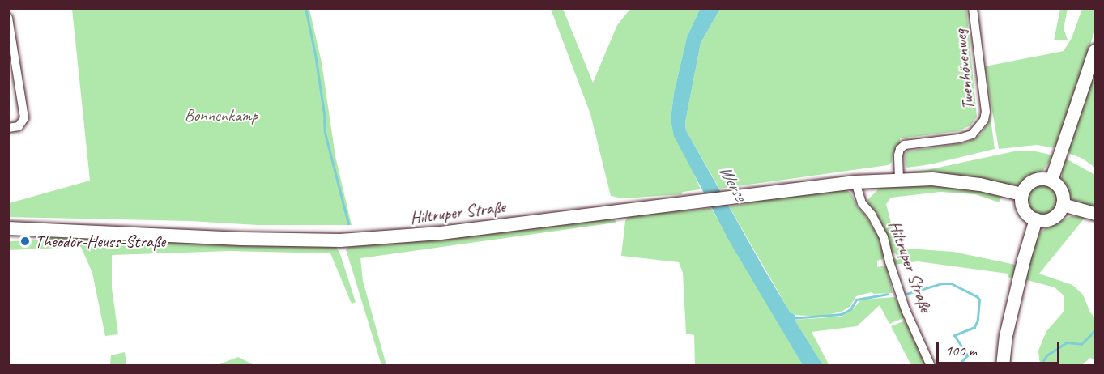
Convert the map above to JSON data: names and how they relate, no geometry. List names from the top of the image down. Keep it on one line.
{"streets":{"street":["Twenhövenweg","Hiltruper Straße"]},"crossings":[["Twenhövenweg","Hiltruper Straße"]],"water":["Werse"],"parks":["Bonnenkamp"],"places":["Theodor-Heuss-Straße"],"scale_bar":"100 m"}
